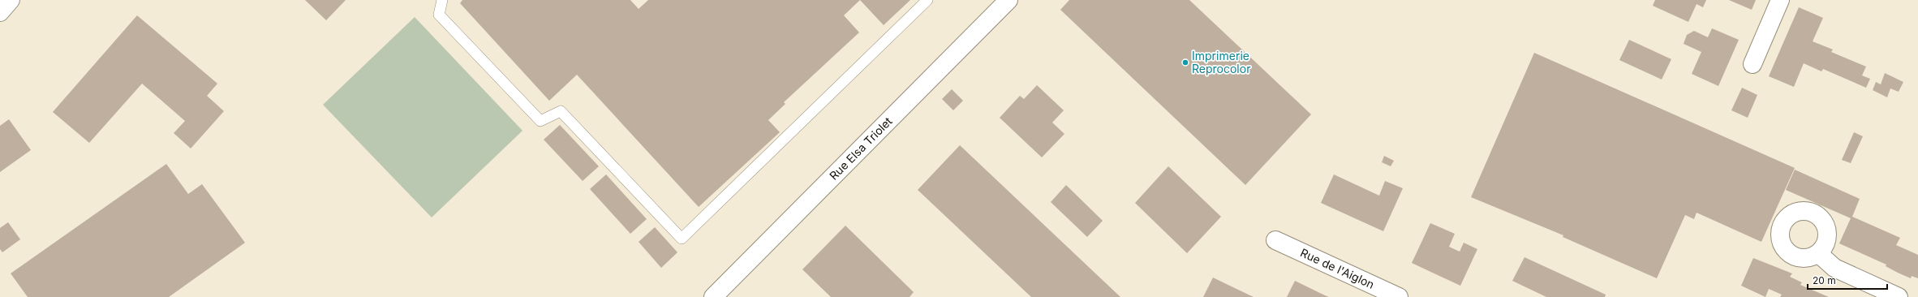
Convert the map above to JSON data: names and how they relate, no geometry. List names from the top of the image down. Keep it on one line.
{"streets":{"street":["Rue Elsa Triolet","Rue de l'Aiglon"]},"places":["Imprimerie Reprocolor"],"scale_bar":"20 m"}
